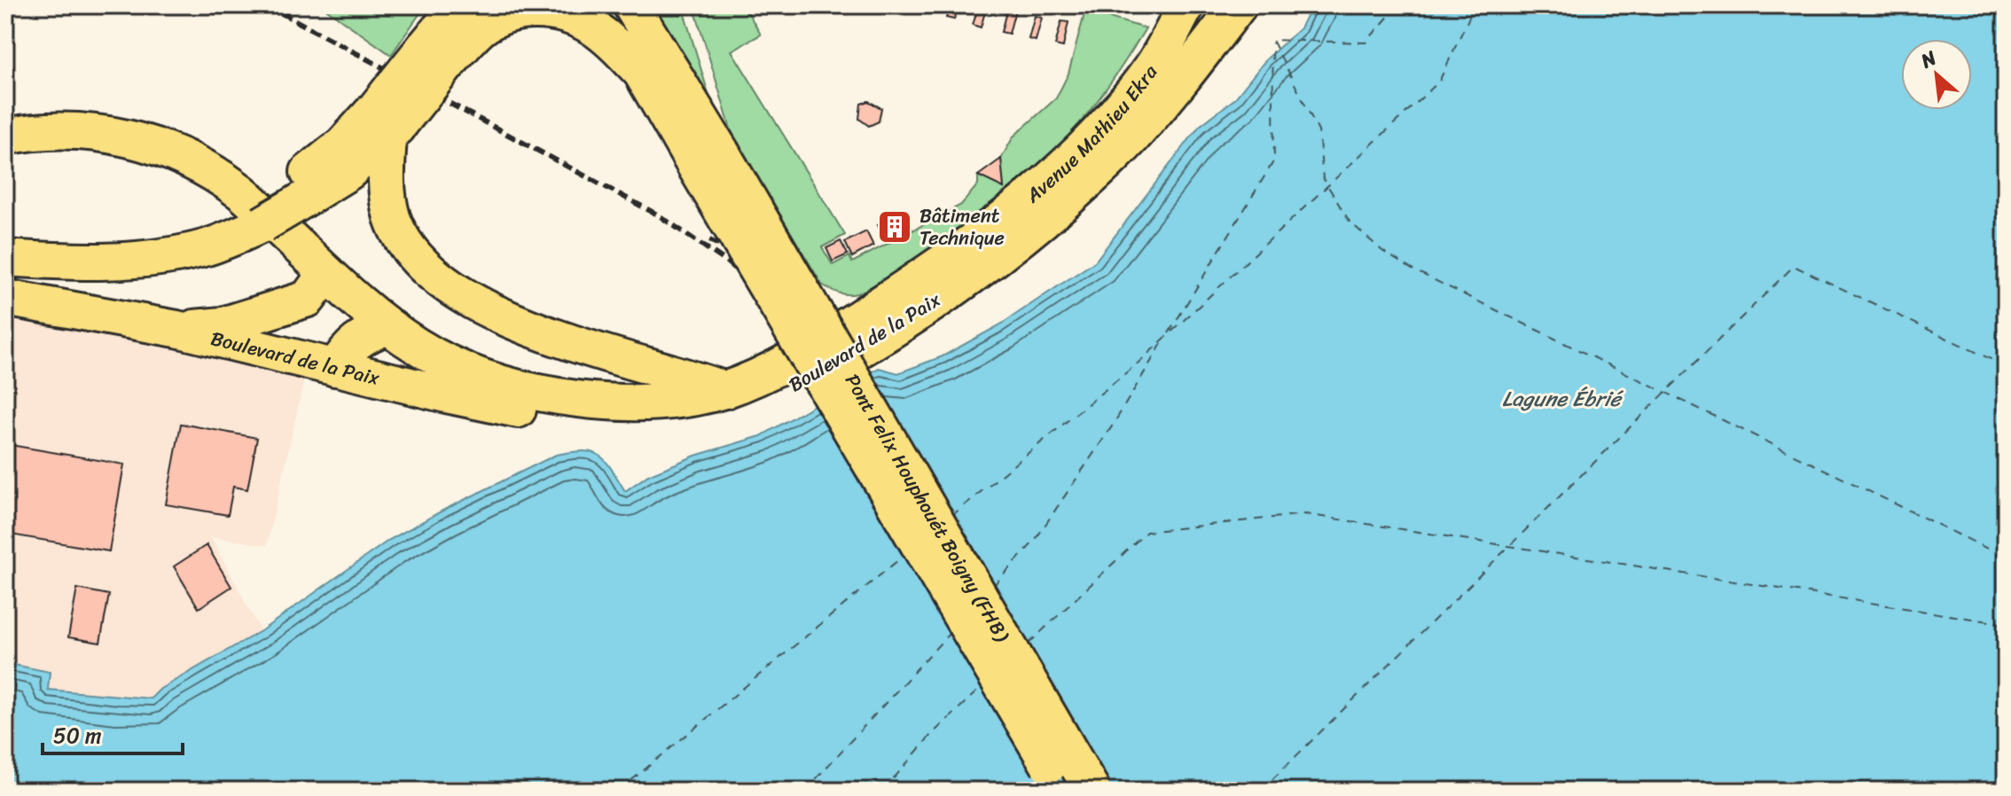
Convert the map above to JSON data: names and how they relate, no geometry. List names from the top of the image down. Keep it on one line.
{"streets":{"main road":["Avenue Mathieu Ekra","Boulevard de la Paix","Pont Felix Houphouét Boigny (FHB)"]},"crossings":[["Avenue Mathieu Ekra","Boulevard de la Paix"]],"water":["Lagune Ébrié"],"places":{"building":["Bâtiment Technique"]},"scale_bar":"50 m","north":"top left"}
